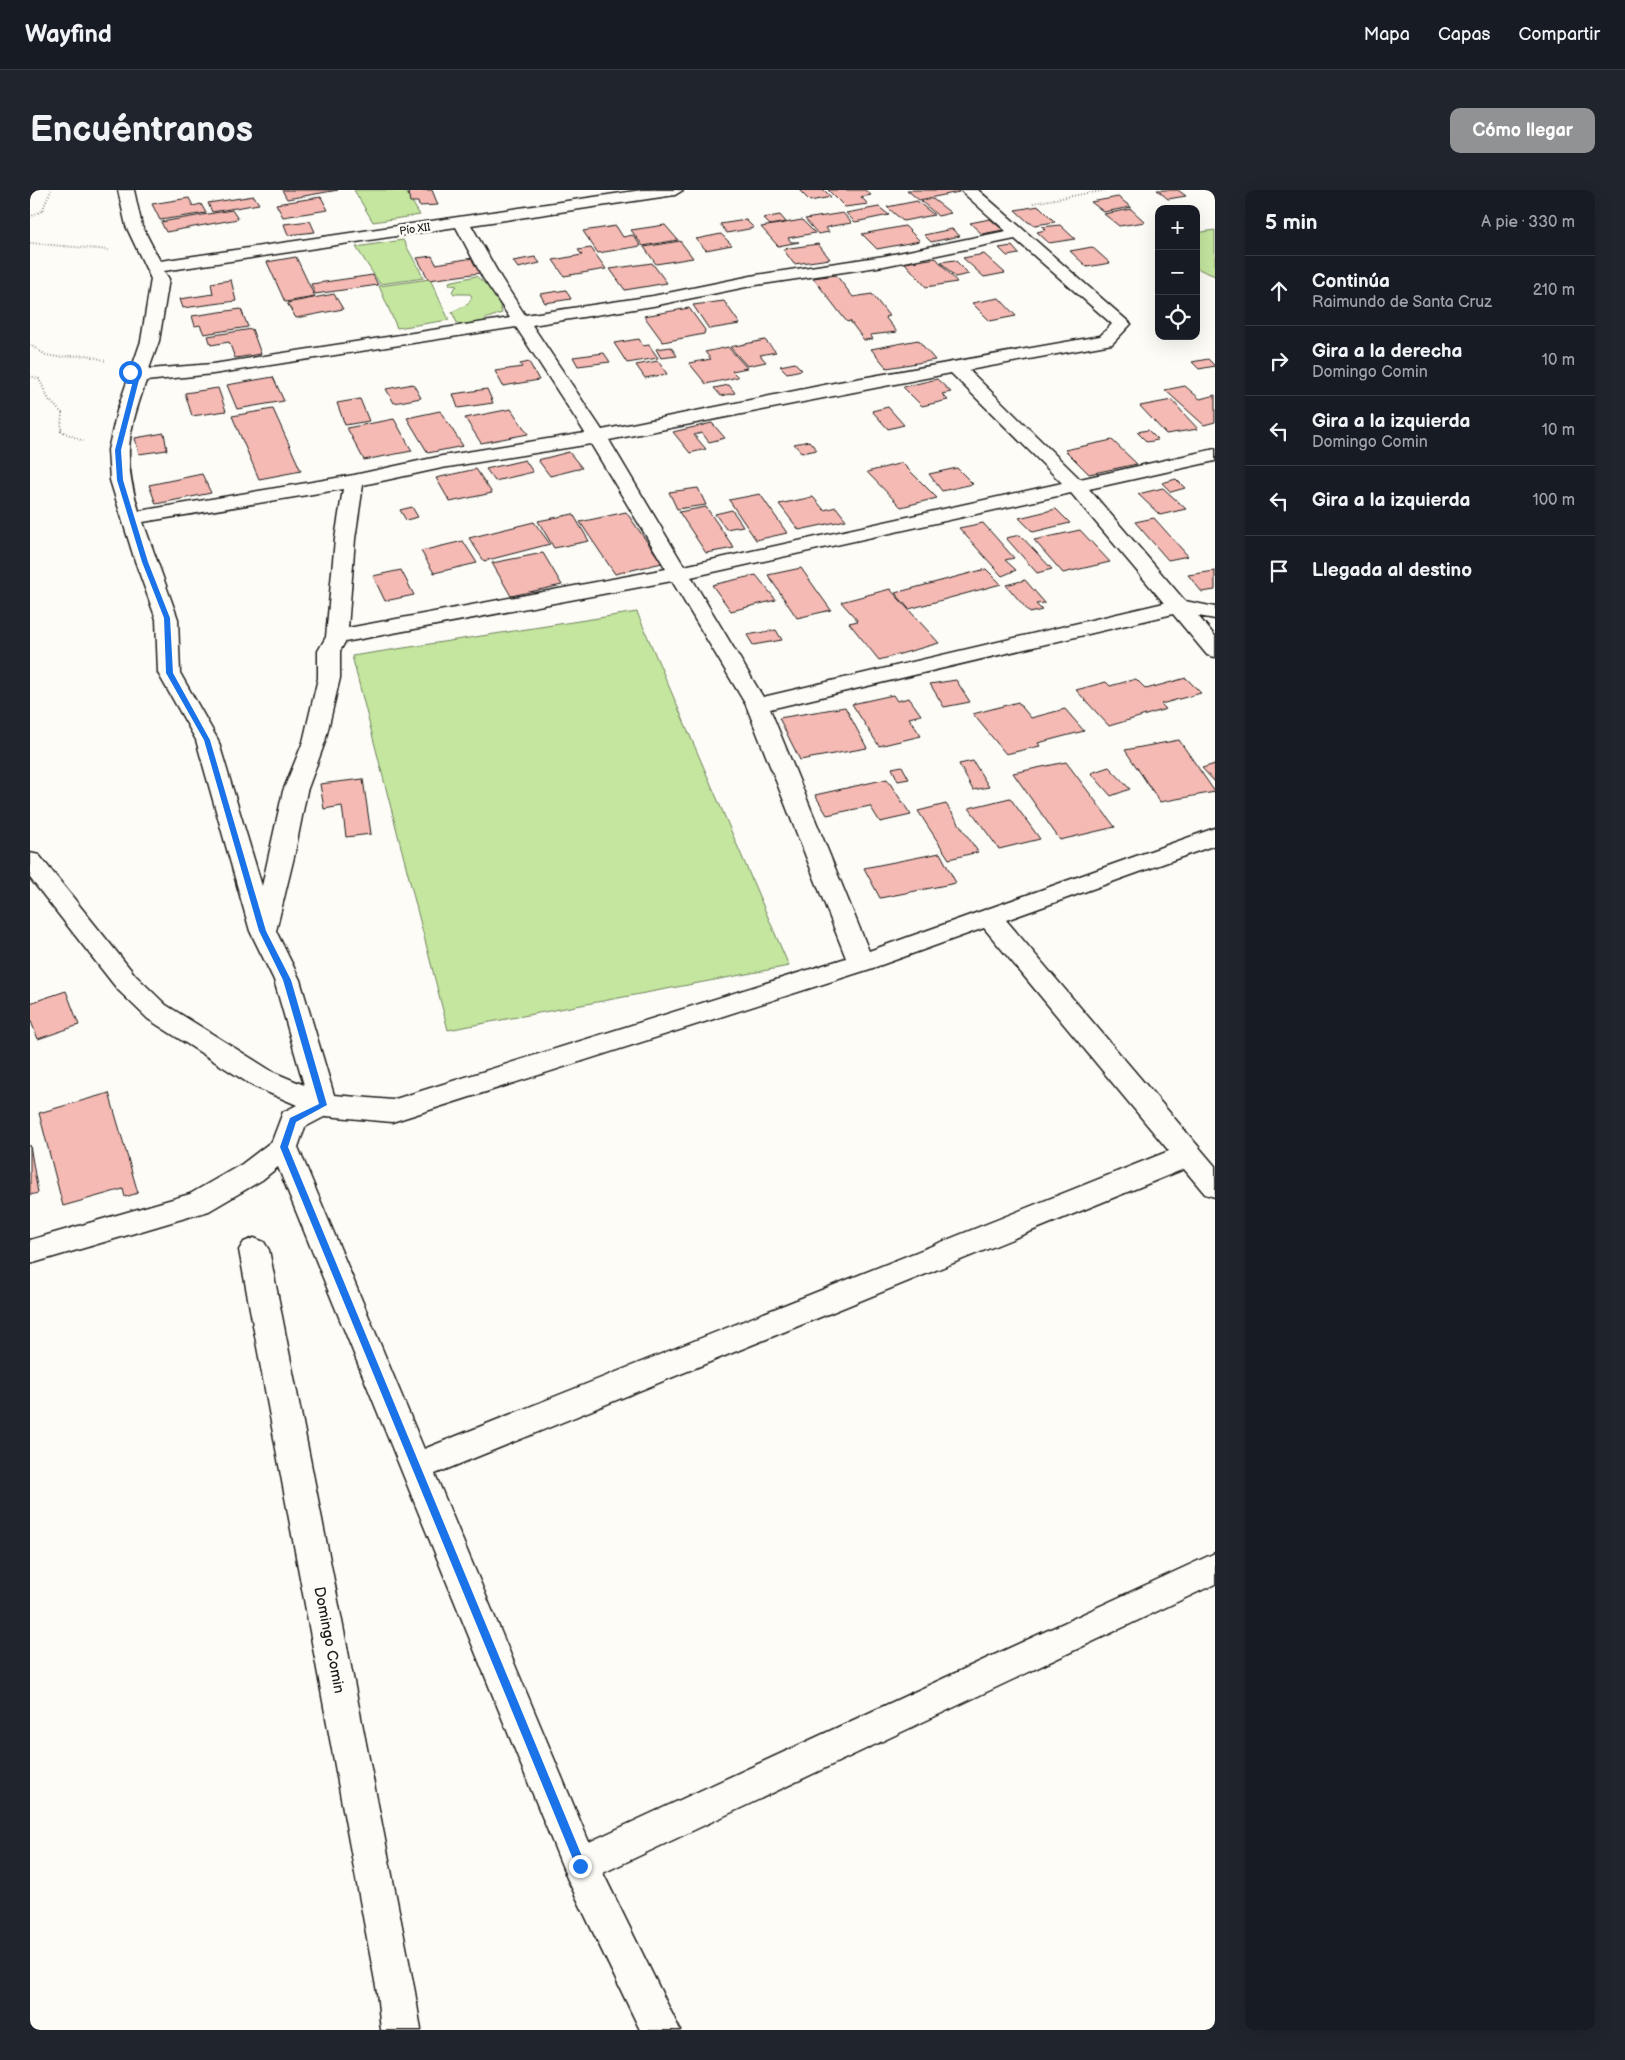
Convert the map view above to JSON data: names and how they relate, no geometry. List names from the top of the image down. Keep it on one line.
{"streets":{"street":["Pío XII","Domingo Comin"]},"page":{"header":"Wayfind","nav":["Mapa","Capas","Compartir"],"buttons":"Cómo llegar","title":"Encuéntranos","heading":["5 min","A pie · 330 m"],"map_buttons":["+","−"],"list":[["Continúa","Raimundo de Santa Cruz","210 m"],["Gira a la derecha","Domingo Comin","10 m"],["Gira a la izquierda","Domingo Comin","10 m"],["Gira a la izquierda","100 m"],"Llegada al destino"]}}
